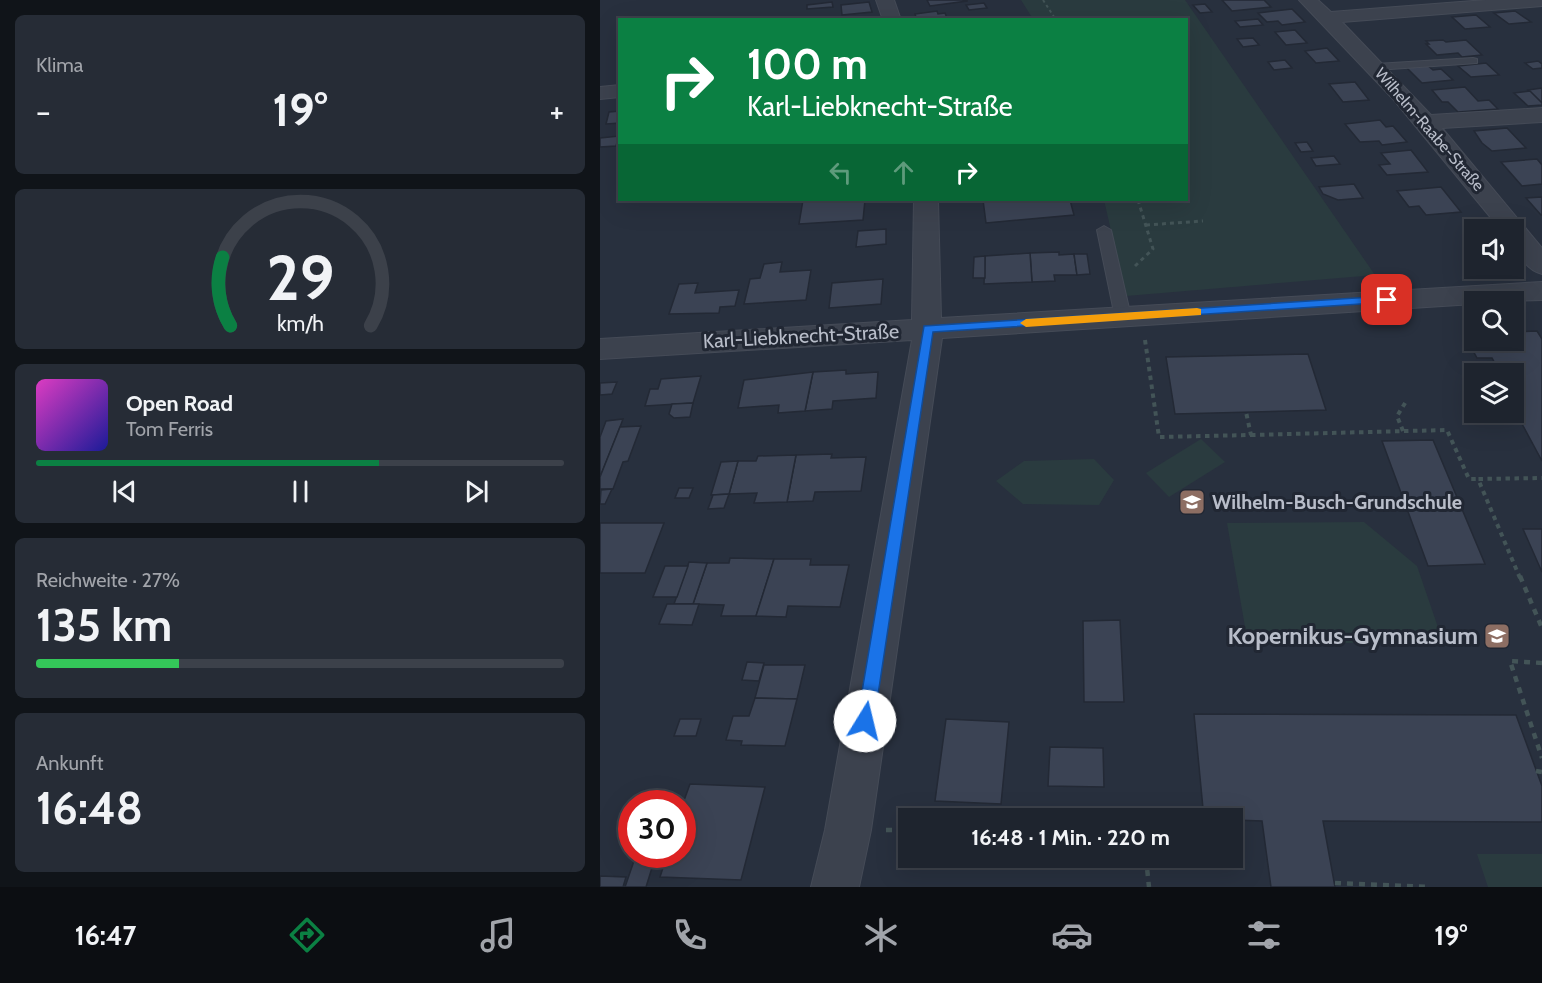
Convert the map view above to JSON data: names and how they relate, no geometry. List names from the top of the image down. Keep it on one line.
{"streets":{"street":["Wilhelm-Raabe-Straße","Karl-Liebknecht-Straße"]},"places":{"school or university":["Wilhelm-Busch-Grundschule","Kopernikus-Gymnasium"]},"page":{"tile":["Klima",["Reichweite · 27%","135 km"],["Ankunft","16:48"]],"turn":["100 m","Karl-Liebknecht-Straße"],"heat":["−","19°","+"],"song":["Open Road","Tom Ferris"],"limit":"30","trip":"16:48 · 1 Min. · 220 m","tabs":["16:47","19°"],"gauge":["29","km/h"]}}
